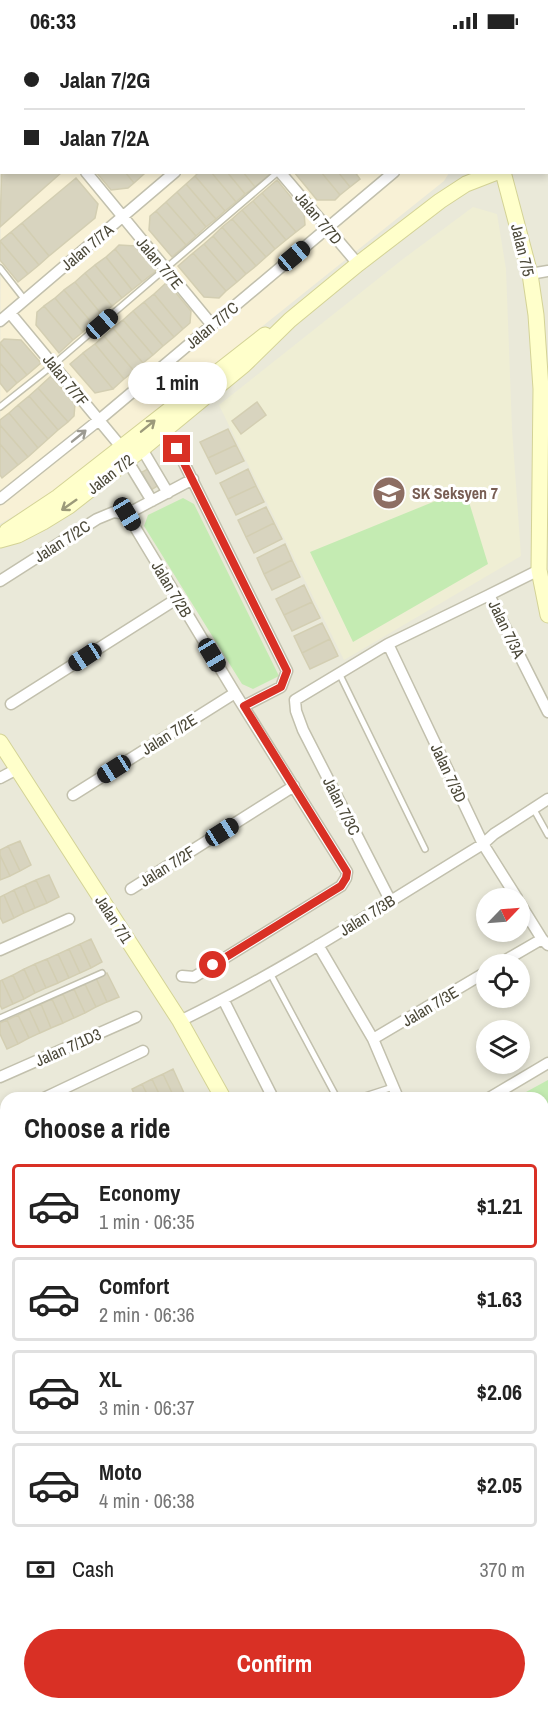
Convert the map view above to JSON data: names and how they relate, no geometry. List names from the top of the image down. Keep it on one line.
{"streets":{"street":["Jalan 7/7D","Jalan 7/7A","Jalan 7/5","Jalan 7/7E","Jalan 7/7C","Jalan 7/7F","Jalan 7/2","Jalan 7/2C","Jalan 7/2B","Jalan 7/3A","Jalan 7/2E","Jalan 7/3D","Jalan 7/3C","Jalan 7/2F","Jalan 7/3B","Jalan 7/1","Jalan 7/3E","Jalan 7/1D3"]},"crossings":[["Jalan 7/7D","Jalan 7/7C"],["Jalan 7/7D","Jalan 7/2"],["Jalan 7/7A","Jalan 7/7E"],["Jalan 7/7A","Jalan 7/7F"],["Jalan 7/5","Jalan 7/3A"],["Jalan 7/7E","Jalan 7/7C"],["Jalan 7/7C","Jalan 7/7F"],["Jalan 7/7F","Jalan 7/2"],["Jalan 7/7F","Jalan 7/2C"],["Jalan 7/2C","Jalan 7/2B"],["Jalan 7/2B","Jalan 7/2E"],["Jalan 7/2B","Jalan 7/2F"],["Jalan 7/3D","Jalan 7/3B"],["Jalan 7/3C","Jalan 7/3B"],["Jalan 7/3B","Jalan 7/1"]],"places":{"school or university":["SK Seksyen 7"]},"north":"top right","page":{"status":"06:33","banner":["Jalan 7/2G","Jalan 7/2A"],"bubble":"1 min","heading":"Choose a ride","list":[{"name":"Economy","note":"1 min · 06:35","value":"$1.21"},{"name":"Comfort","note":"2 min · 06:36","value":"$1.63"},{"name":"XL","note":"3 min · 06:37","value":"$2.06"},{"name":"Moto","note":"4 min · 06:38","value":"$2.05"}],"pay":["Cash","370 m"],"buttons":"Confirm"}}
